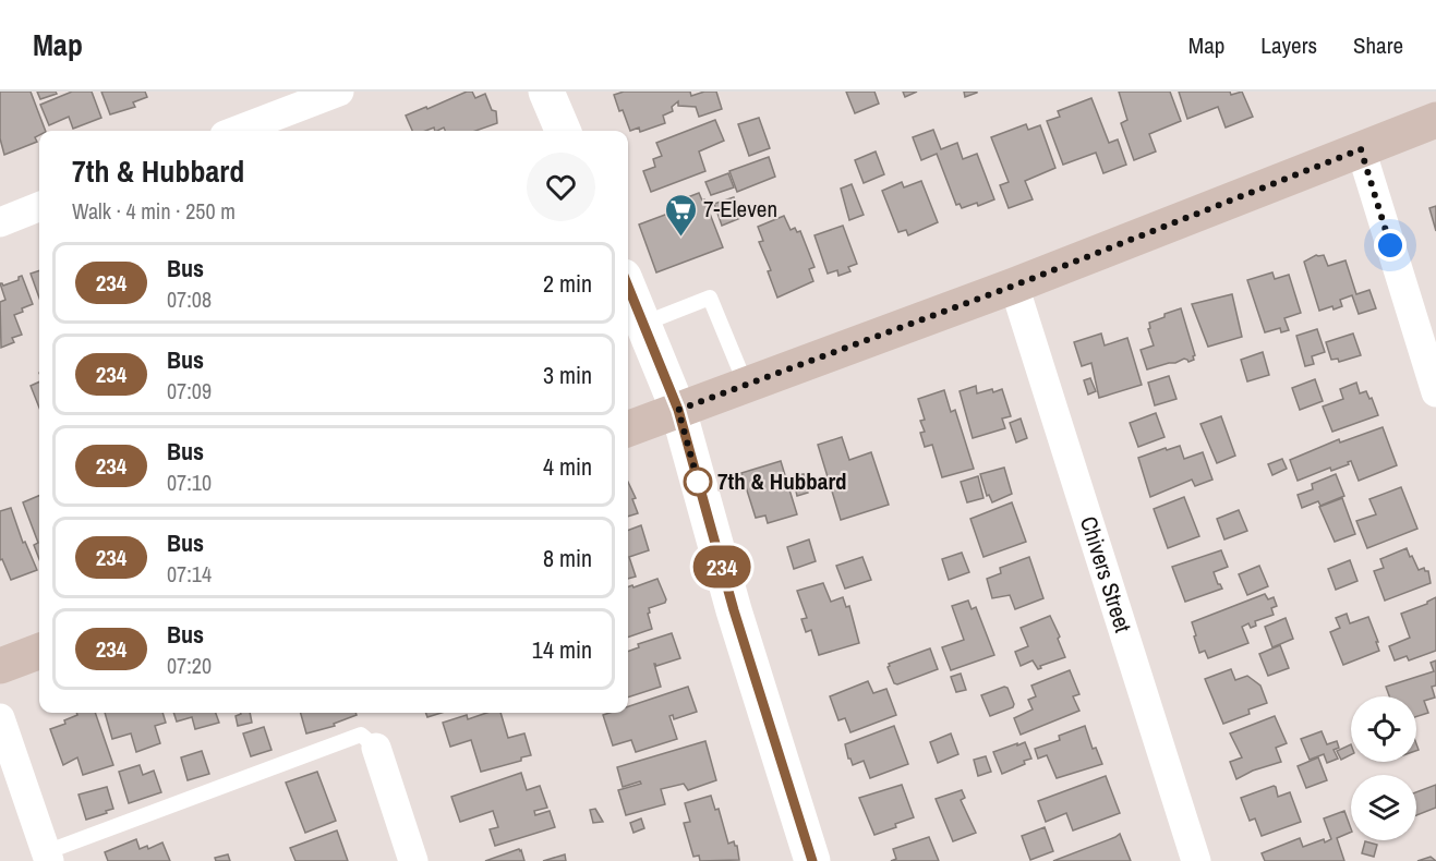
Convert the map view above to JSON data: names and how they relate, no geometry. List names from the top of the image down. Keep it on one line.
{"streets":{"street":["Chivers Street"]},"places":{"supermarket":["7-Eleven"],"other":["7th & Hubbard"]},"lines":["bus line 234"],"page":{"header":"Map","nav":["Map","Layers","Share"],"on_map":"234","heading":["7th & Hubbard","Walk · 4 min · 250 m"],"list":[{"mark":"234","name":"Bus","note":"07:08","value":"2 min"},{"mark":"234","name":"Bus","note":"07:09","value":"3 min"},{"mark":"234","name":"Bus","note":"07:10","value":"4 min"},{"mark":"234","name":"Bus","note":"07:14","value":"8 min"},{"mark":"234","name":"Bus","note":"07:20","value":"14 min"}]}}
